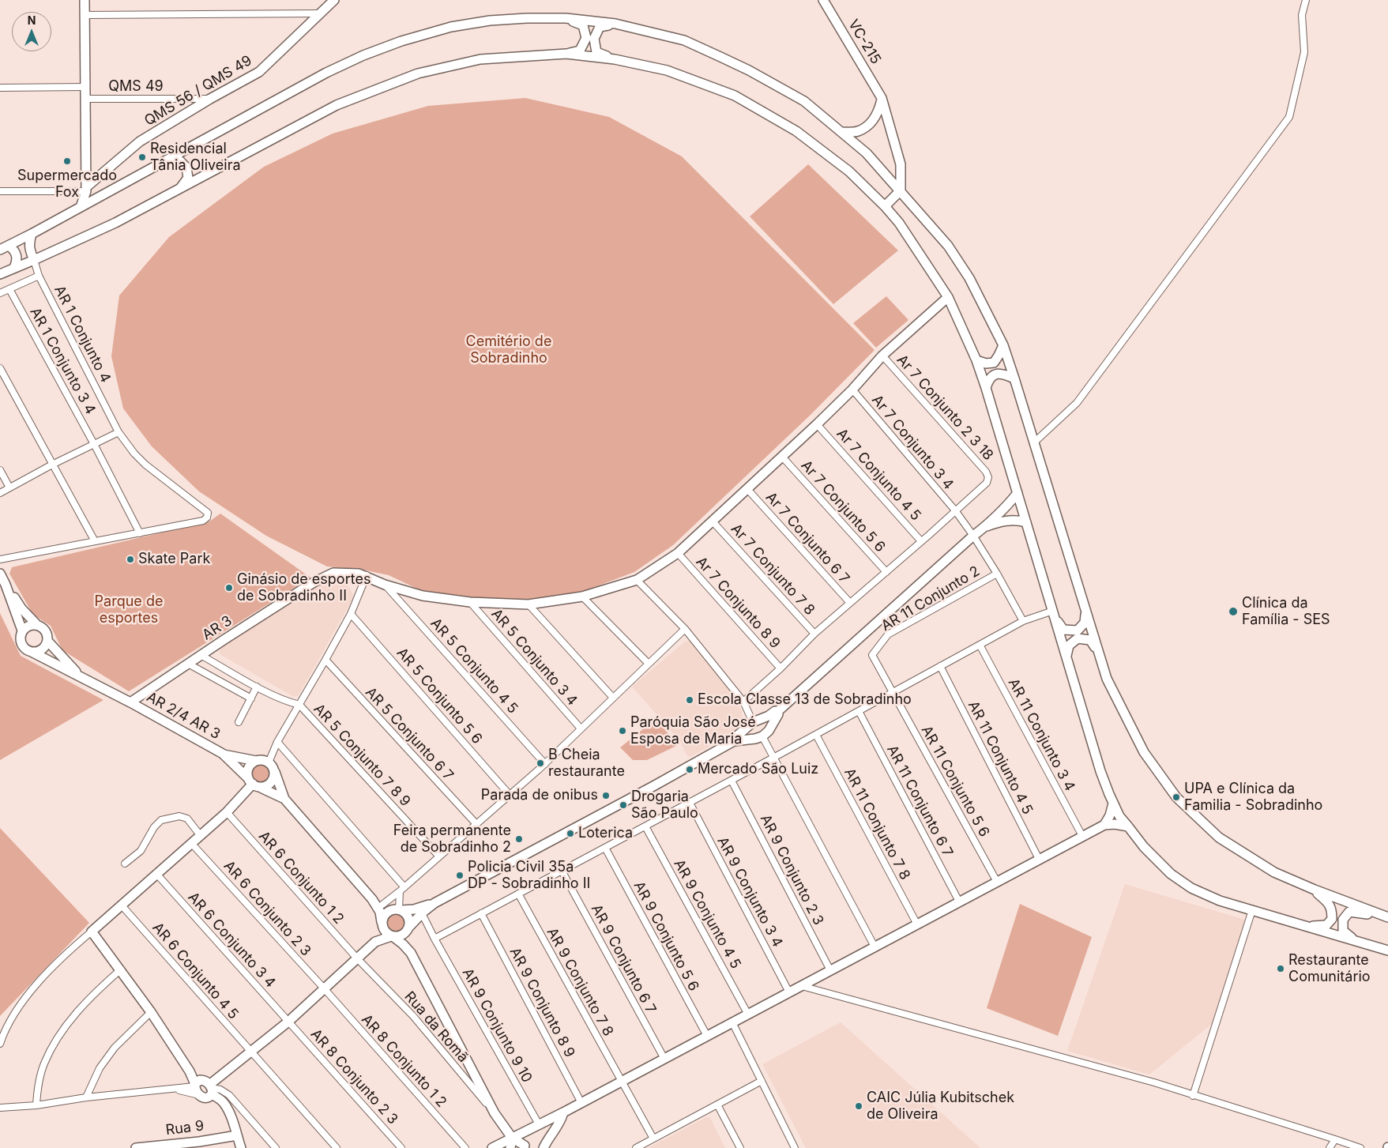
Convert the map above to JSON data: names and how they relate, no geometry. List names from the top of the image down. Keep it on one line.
{"streets":{"street":["VC-215","QMS 49","QMS 56 / QMS 49","AR 1 Conjunto 4","AR 1 Conjunto 3 4","Ar 7 Conjunto 2 3 18","Ar 7 Conjunto 3 4","Ar 7 Conjunto 4 5","Ar 7 Conjunto 5 6","Ar 7 Conjunto 6 7","Ar 7 Conjunto 7 8","AR 11 Conjunto 2","Ar 7 Conjunto 8 9","AR 3","AR 5 Conjunto 3 4","AR 5 Conjunto 4 5","AR 5 Conjunto 5 6","AR 2/4 AR 3","AR 5 Conjunto 6 7","AR 11 Conjunto 3 4","AR 5 Conjunto 7 8 9","AR 11 Conjunto 4 5","AR 11 Conjunto 5 6","AR 11 Conjunto 6 7","AR 11 Conjunto 7 8","AR 9 Conjunto 2 3","AR 6 Conjunto 1 2","AR 9 Conjunto 3 4","AR 6 Conjunto 2 3","AR 9 Conjunto 4 5","AR 9 Conjunto 5 6","AR 6 Conjunto 3 4","AR 9 Conjunto 6 7","AR 6 Conjunto 4 5","AR 9 Conjunto 7 8","AR 9 Conjunto 8 9","AR 9 Conjunto 9 10","Rua da Romã","AR 8 Conjunto 1 2","AR 8 Conjunto 2 3","Rua 9"]},"crossings":[["QMS 49","QMS 56 / QMS 49"],["AR 1 Conjunto 4","AR 1 Conjunto 3 4"],["Ar 7 Conjunto 2 3 18","Ar 7 Conjunto 3 4"],["Ar 7 Conjunto 3 4","AR 11 Conjunto 2"],["AR 11 Conjunto 2","AR 11 Conjunto 5 6"],["AR 3","AR 2/4 AR 3"],["AR 6 Conjunto 1 2","Rua da Romã"],["AR 6 Conjunto 2 3","AR 8 Conjunto 1 2"],["AR 6 Conjunto 3 4","AR 8 Conjunto 2 3"]],"parks":["Cemitério de Sobradinho","Parque de esportes"],"places":["Residencial Tânia Oliveira","Supermercado Fox","Skate Park","Ginásio de esportes de Sobradinho II","Clínica da Família - SES","Escola Classe 13 de Sobradinho","Paróquia São José Esposa de Maria","B Cheia restaurante","Mercado São Luiz","Parada de onibus","UPA e Clínica da Familia - Sobradinho","Drogaria São Paulo","Loterica","Feira permanente de Sobradinho 2","Policia Civil 35a DP - Sobradinho II","Restaurante Comunitário","CAIC Júlia Kubitschek de Oliveira"],"north":"top"}
